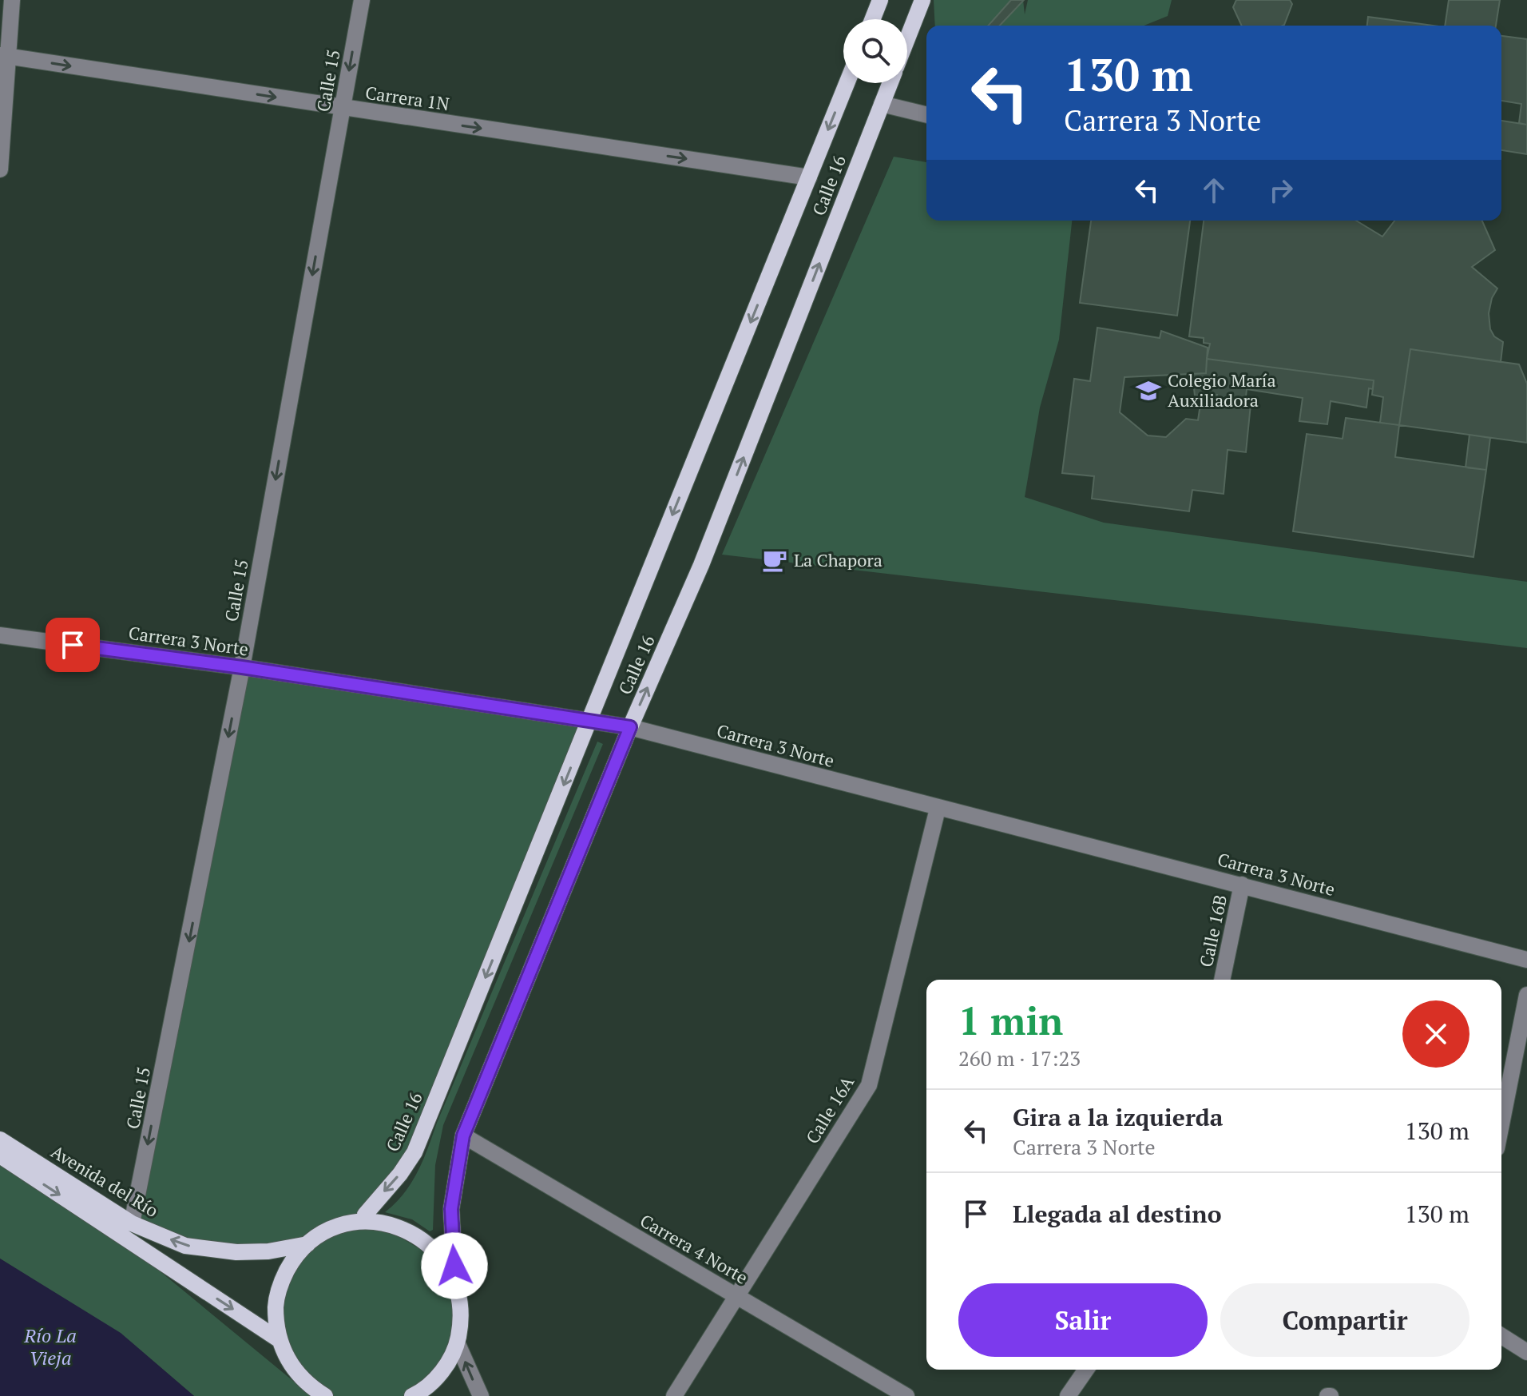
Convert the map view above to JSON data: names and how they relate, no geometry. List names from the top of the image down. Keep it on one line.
{"streets":{"main road":["Calle 16","Avenida del Río"],"street":["Calle 15","Carrera 1N","Carrera 3 Norte","Calle 16B","Calle 16A","Carrera 4 Norte"]},"crossings":[["Calle 15","Carrera 1N"],["Calle 15","Carrera 3 Norte"],["Calle 15","Avenida del Río"],["Carrera 1N","Calle 16"],["Calle 16","Carrera 3 Norte"],["Calle 16","Carrera 4 Norte"],["Carrera 3 Norte","Calle 16B"],["Carrera 3 Norte","Calle 16A"],["Calle 16A","Carrera 4 Norte"]],"one_way":["Calle 15","Carrera 1N"],"water":["Río La Vieja"],"places":{"school or university":["Colegio María Auxiliadora"],"cafe":["La Chapora"]},"page":{"turn":["130 m","Carrera 3 Norte"],"heading":["1 min","260 m · 17:23"],"list":[{"name":"Gira a la izquierda","note":"Carrera 3 Norte","value":"130 m"},{"name":"Llegada al destino","value":"130 m"}],"buttons":["Salir","Compartir"]}}
